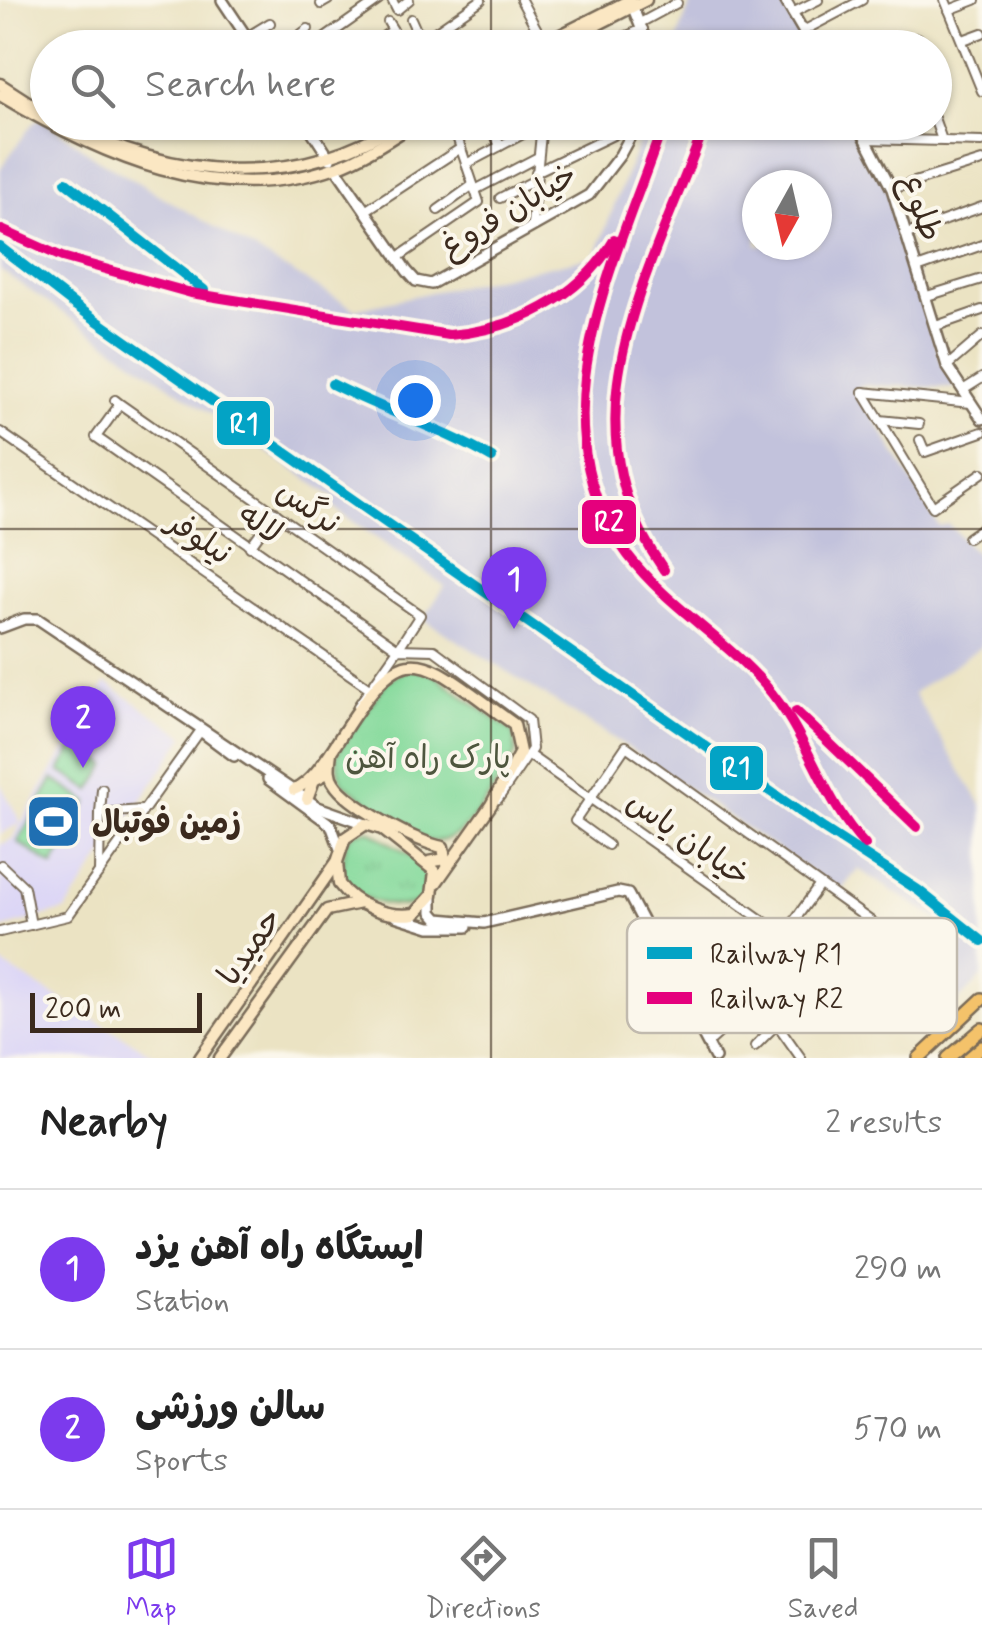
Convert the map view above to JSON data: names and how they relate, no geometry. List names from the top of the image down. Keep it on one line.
{"streets":{"main road":["حمیدیا"],"street":["طلوع","خیابان فروغ","نرگس","لاله","نیلوفر","خیابان یاس"]},"crossings":[["نرگس","لاله"]],"parks":["پارک راه آهن"],"places":{"sports":["زمین فوتبال"]},"lines":["rail line R2","rail line R1"],"legend":["Railway R1","Railway R2"],"scale_bar":"200 m","north":"bottom","page":{"search":"Search here","pins":["1","2"],"scale":"200 m","heading":["Nearby","2 results"],"list":[{"mark":"1","name":"ایستگاه راه آهن یزد","note":"Station","value":"290 m"},{"mark":"2","name":"سالن ورزشی","note":"Sports","value":"570 m"}],"nav":["Map","Directions","Saved"]}}
